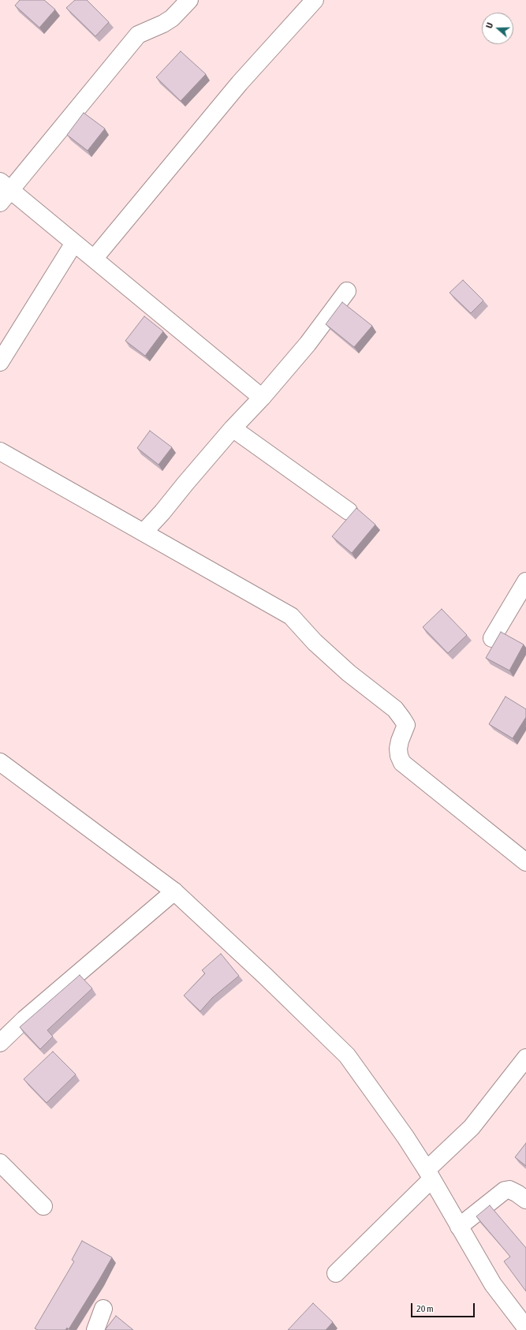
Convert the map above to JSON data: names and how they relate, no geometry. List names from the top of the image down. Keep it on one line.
{"scale_bar":"20 m","north":"left"}
